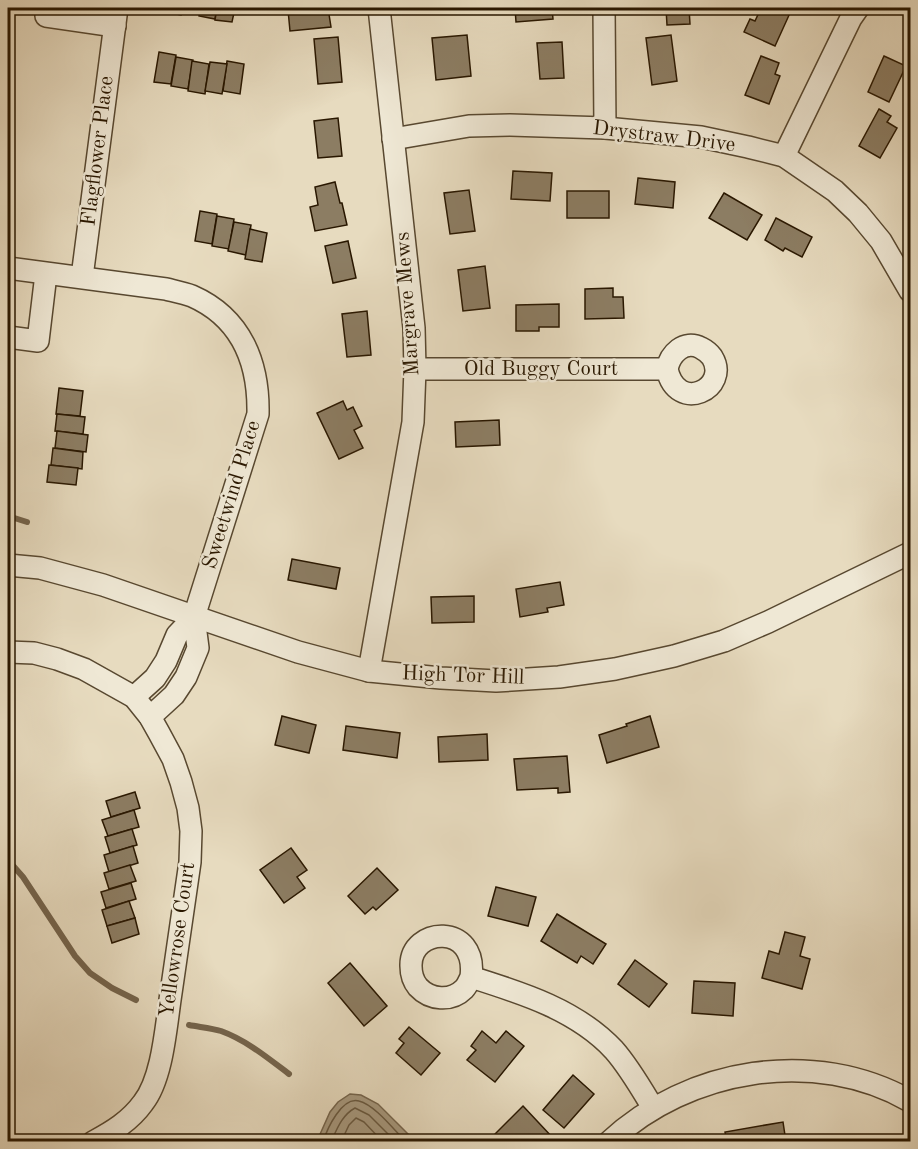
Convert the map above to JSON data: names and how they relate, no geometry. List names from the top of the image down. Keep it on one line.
{"streets":{"street":["Drystraw Drive","Flagflower Place","Margrave Mews","Old Buggy Court","Sweetwind Place","High Tor Hill","Yellowrose Court"]},"crossings":[["Drystraw Drive","Margrave Mews"],["Flagflower Place","Sweetwind Place"],["Margrave Mews","Old Buggy Court"],["Margrave Mews","High Tor Hill"],["Sweetwind Place","High Tor Hill"]]}
